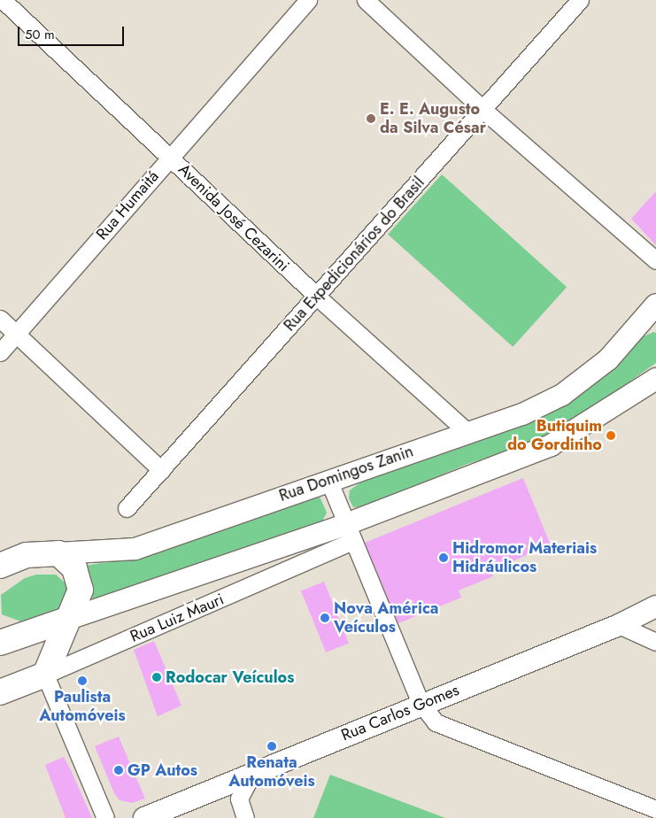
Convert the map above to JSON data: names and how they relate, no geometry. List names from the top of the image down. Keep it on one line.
{"streets":{"main road":["Rua Domingos Zanin","Rua Luiz Mauri"],"street":["Rua Humaitá","Avenida José Cezarini","Rua Expedicionários do Brasil","Rua Carlos Gomes"]},"crossings":[["Rua Humaitá","Avenida José Cezarini"],["Avenida José Cezarini","Rua Expedicionários do Brasil"],["Avenida José Cezarini","Rua Domingos Zanin"]],"places":["E. E. Augusto da Silva César","Butiquim do Gordinho","Hidromor Materiais Hidráulicos","Nova América Veículos","Rodocar Veículos","Paulista Automóveis","Renata Automóveis","GP Autos"],"scale_bar":"50 m"}
